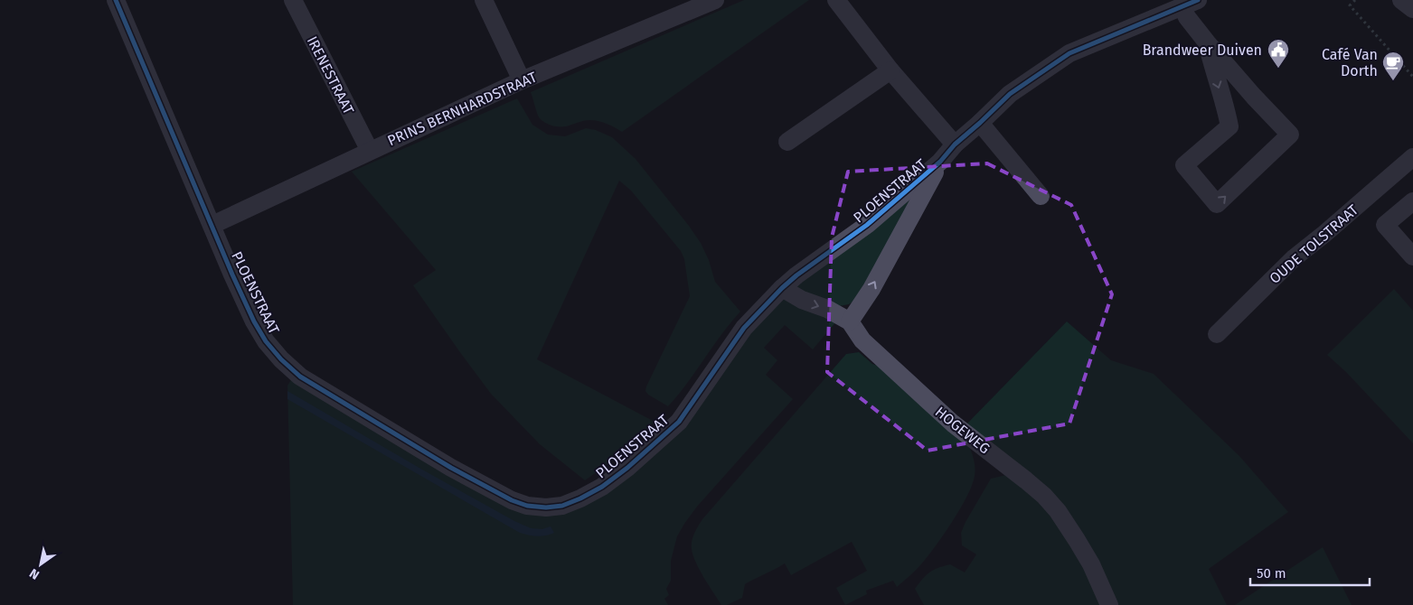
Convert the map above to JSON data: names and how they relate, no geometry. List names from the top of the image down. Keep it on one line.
{"streets":{"street":["IRENESTRAAT","PRINS BERNHARDSTRAAT","PLOENSTRAAT","OUDE TOLSTRAAT","HOGEWEG"]},"crossings":[["IRENESTRAAT","PRINS BERNHARDSTRAAT"],["PRINS BERNHARDSTRAAT","PLOENSTRAAT"],["PLOENSTRAAT","HOGEWEG"]],"places":{"public building":["Brandweer Duiven"],"cafe":["Café Van Dorth"]},"scale_bar":"50 m","north":"bottom left"}
